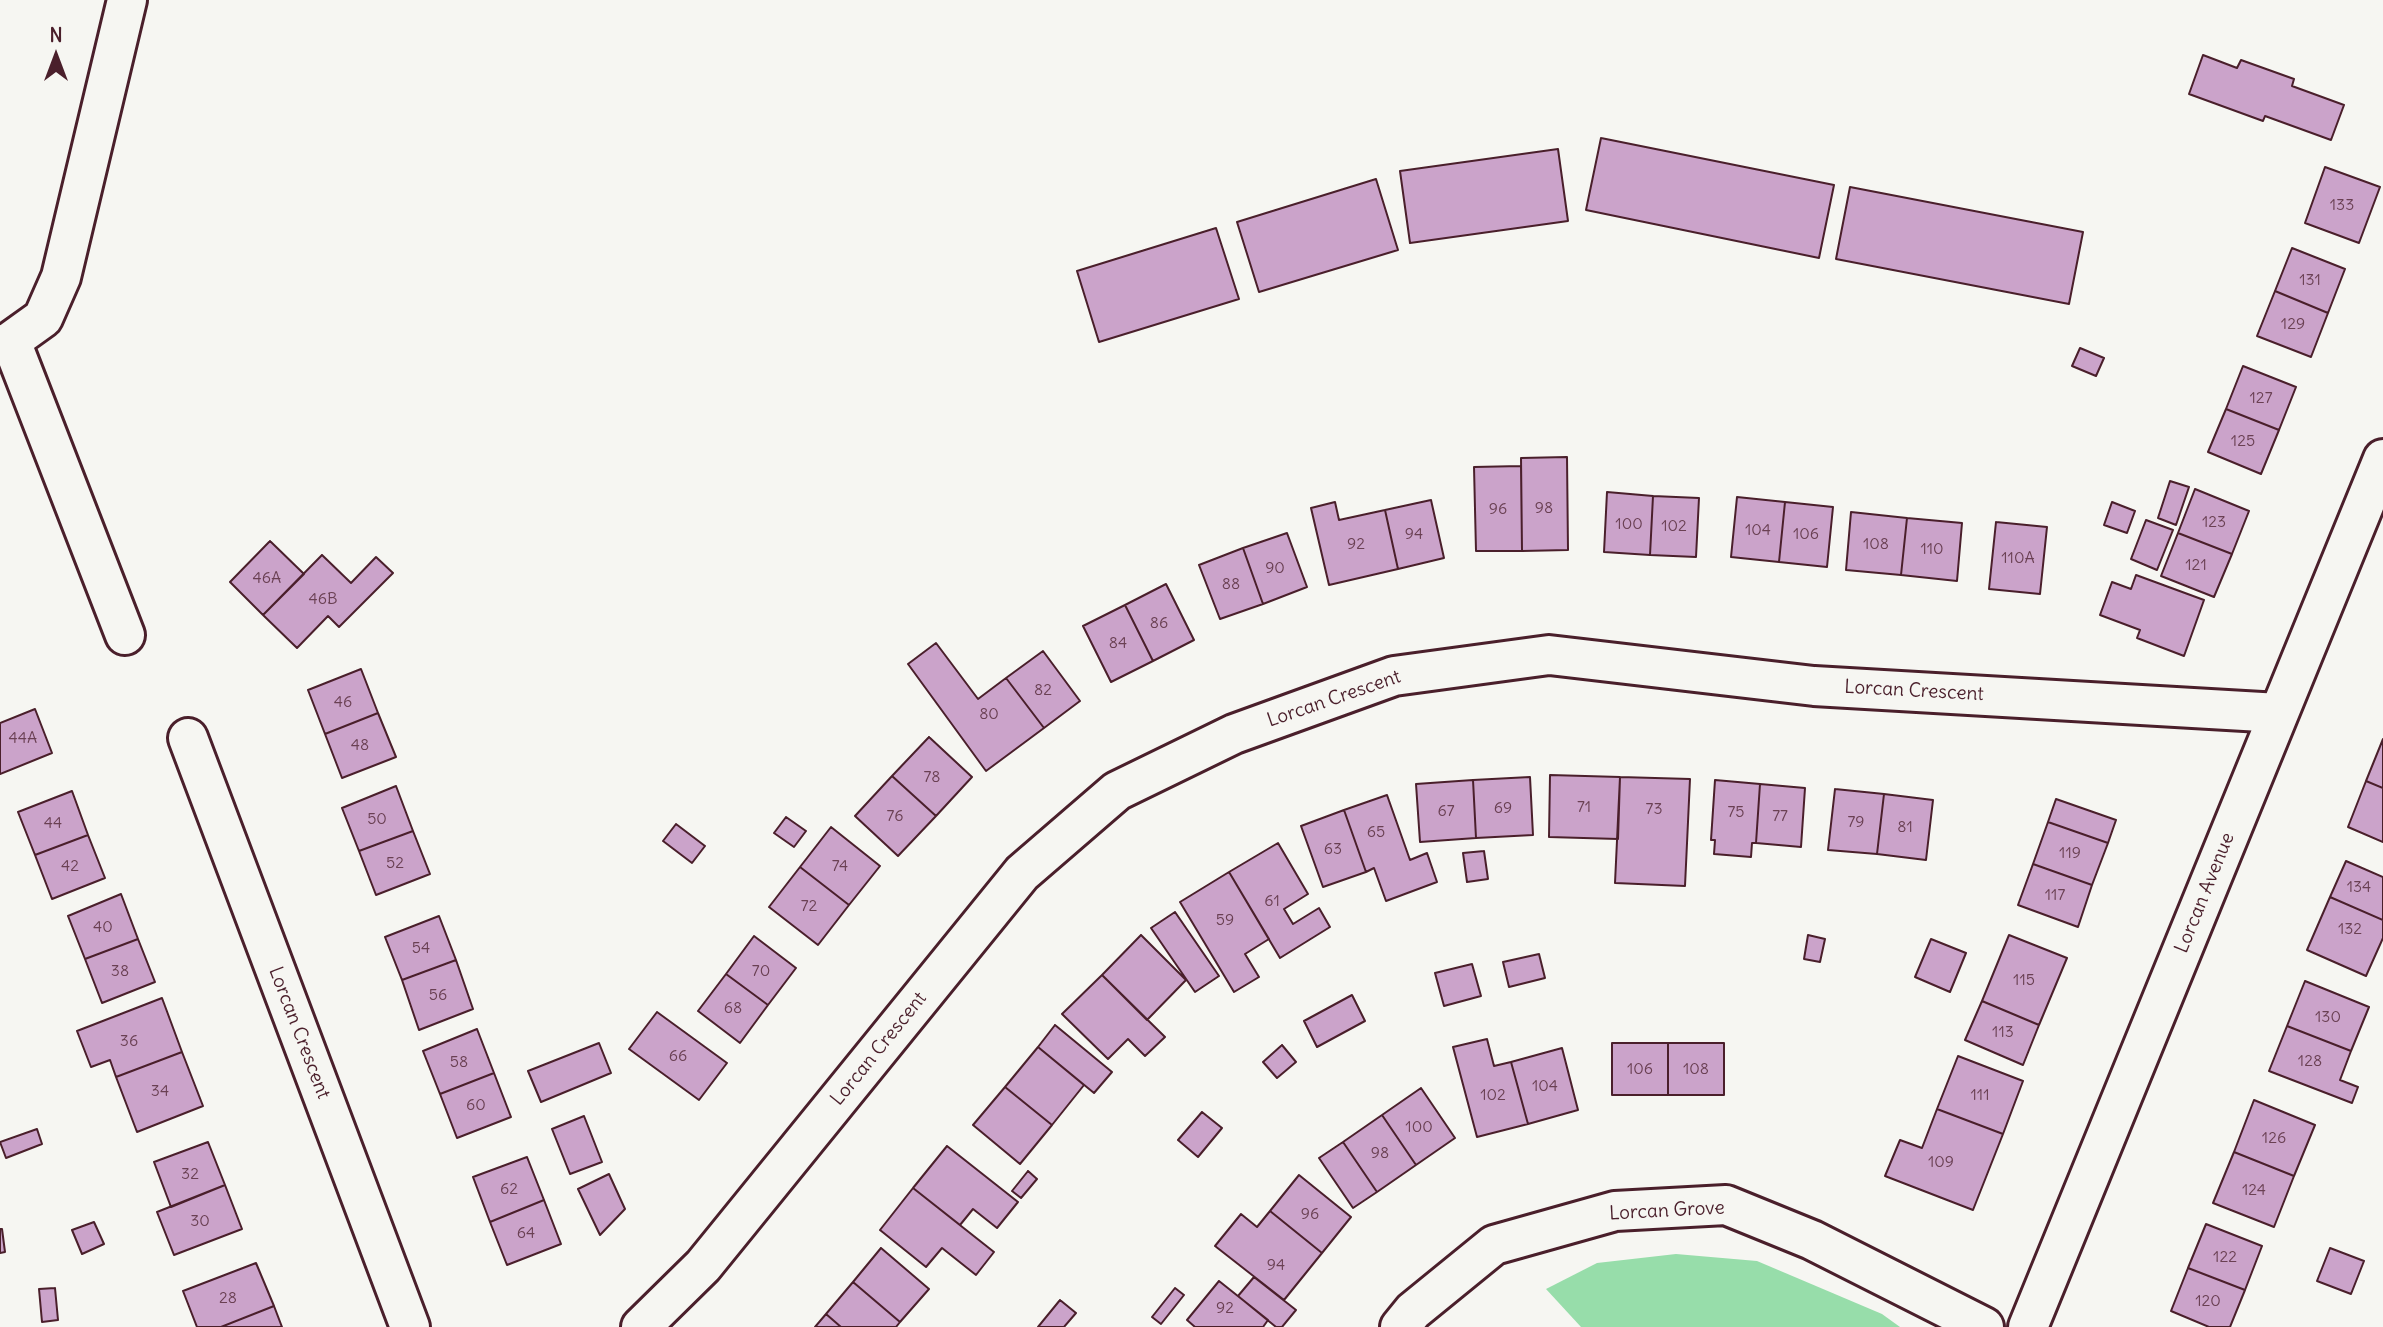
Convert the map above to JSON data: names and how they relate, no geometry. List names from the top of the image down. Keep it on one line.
{"streets":{"street":["Lorcan Crescent","Lorcan Avenue","Lorcan Grove"]},"crossings":[["Lorcan Crescent","Lorcan Avenue"]],"house_numbers":["133","131","129","127","125","98","96","123","100","102","104","94","106","92","108","110","110A","121","90","46A","88","46B","86","84","82","46","80","44A","48","78","71","69","73","67","75","76","77","50","79","44","81","65","63","119","52","42","74","134","117","61","72","59","40","132","54","38","70","115","56","68","130","113","36","66","128","58","106","108","104","34","102","111","60","100","126","98","109","32","62","124","96","30","64","122","94","28","120","92"],"north":"top"}
